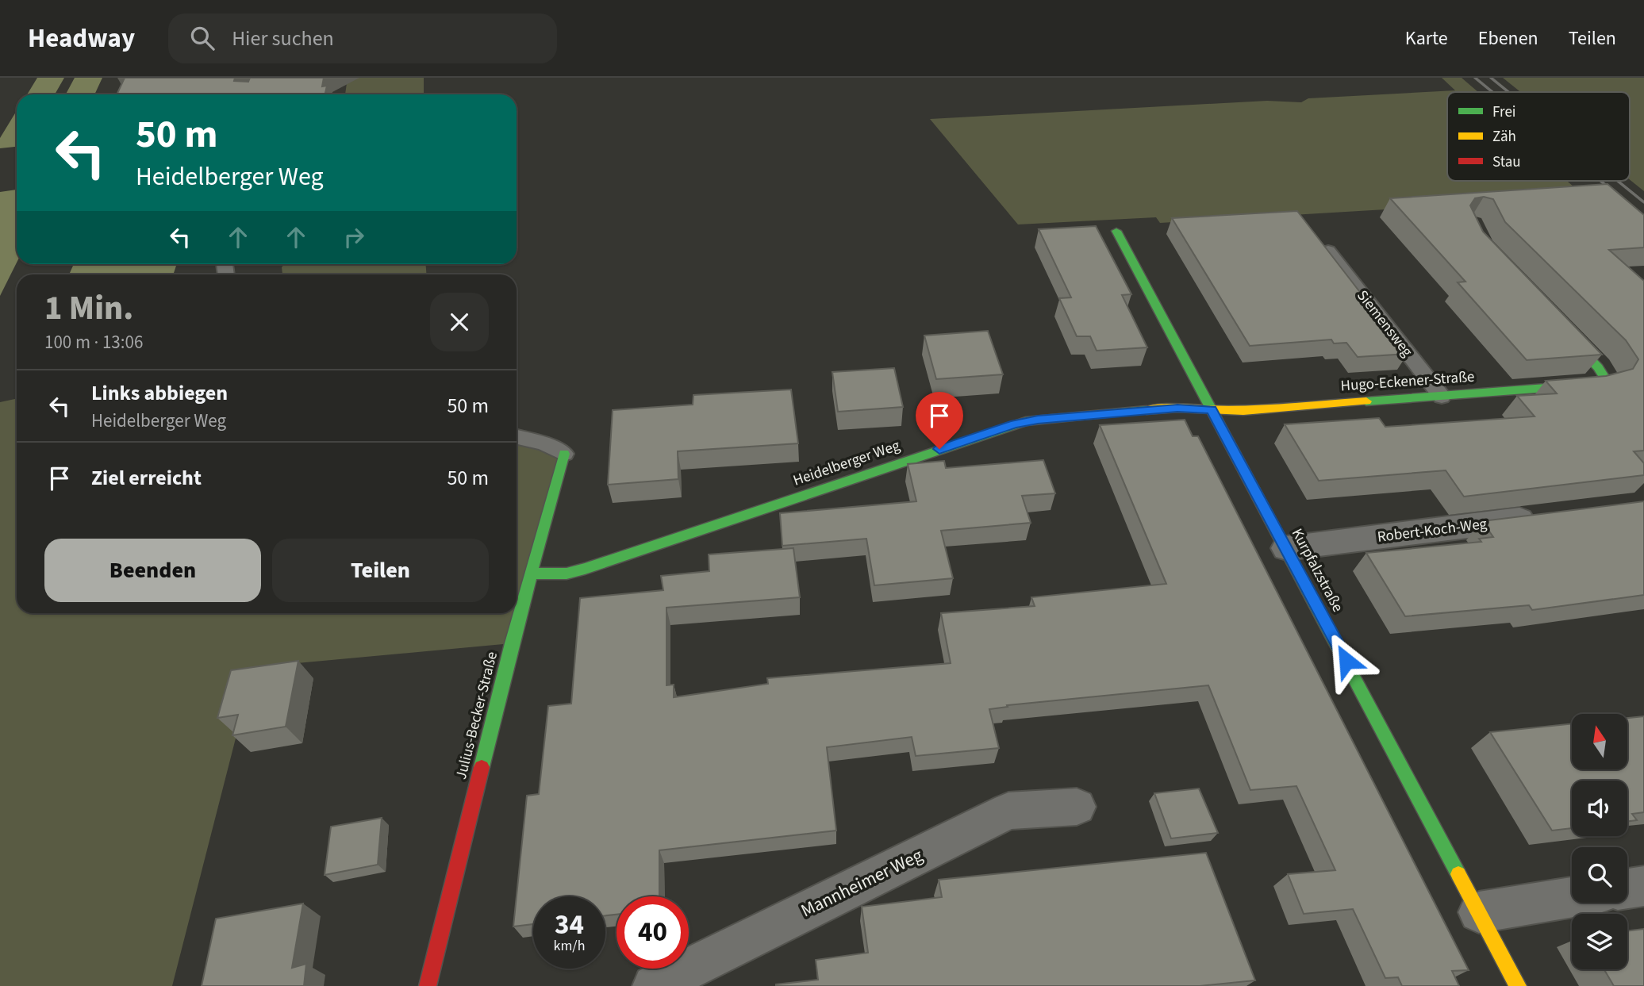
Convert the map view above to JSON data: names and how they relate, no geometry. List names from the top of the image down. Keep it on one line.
{"streets":{"street":["Hugo-Eckener-Straße","Heidelberger Weg","Robert-Koch-Weg","Kurpfalzstraße","Julius-Becker-Straße","Mannheimer Weg"],"lane":["Siemensweg"]},"crossings":[["Siemensweg","Hugo-Eckener-Straße"],["Hugo-Eckener-Straße","Heidelberger Weg"],["Hugo-Eckener-Straße","Kurpfalzstraße"],["Heidelberger Weg","Kurpfalzstraße"],["Heidelberger Weg","Julius-Becker-Straße"],["Robert-Koch-Weg","Kurpfalzstraße"]],"legend":["Frei","Zäh","Stau"],"north":"top","page":{"header":"Headway","search":"Hier suchen","nav":["Karte","Ebenen","Teilen"],"turn":["50 m","Heidelberger Weg"],"heading":["1 Min.","100 m · 13:06"],"list":[{"name":"Links abbiegen","note":"Heidelberger Weg","value":"50 m"},{"name":"Ziel erreicht","value":"50 m"}],"buttons":["Beenden","Teilen"],"speed":"34 km/h","limit":"40"}}
